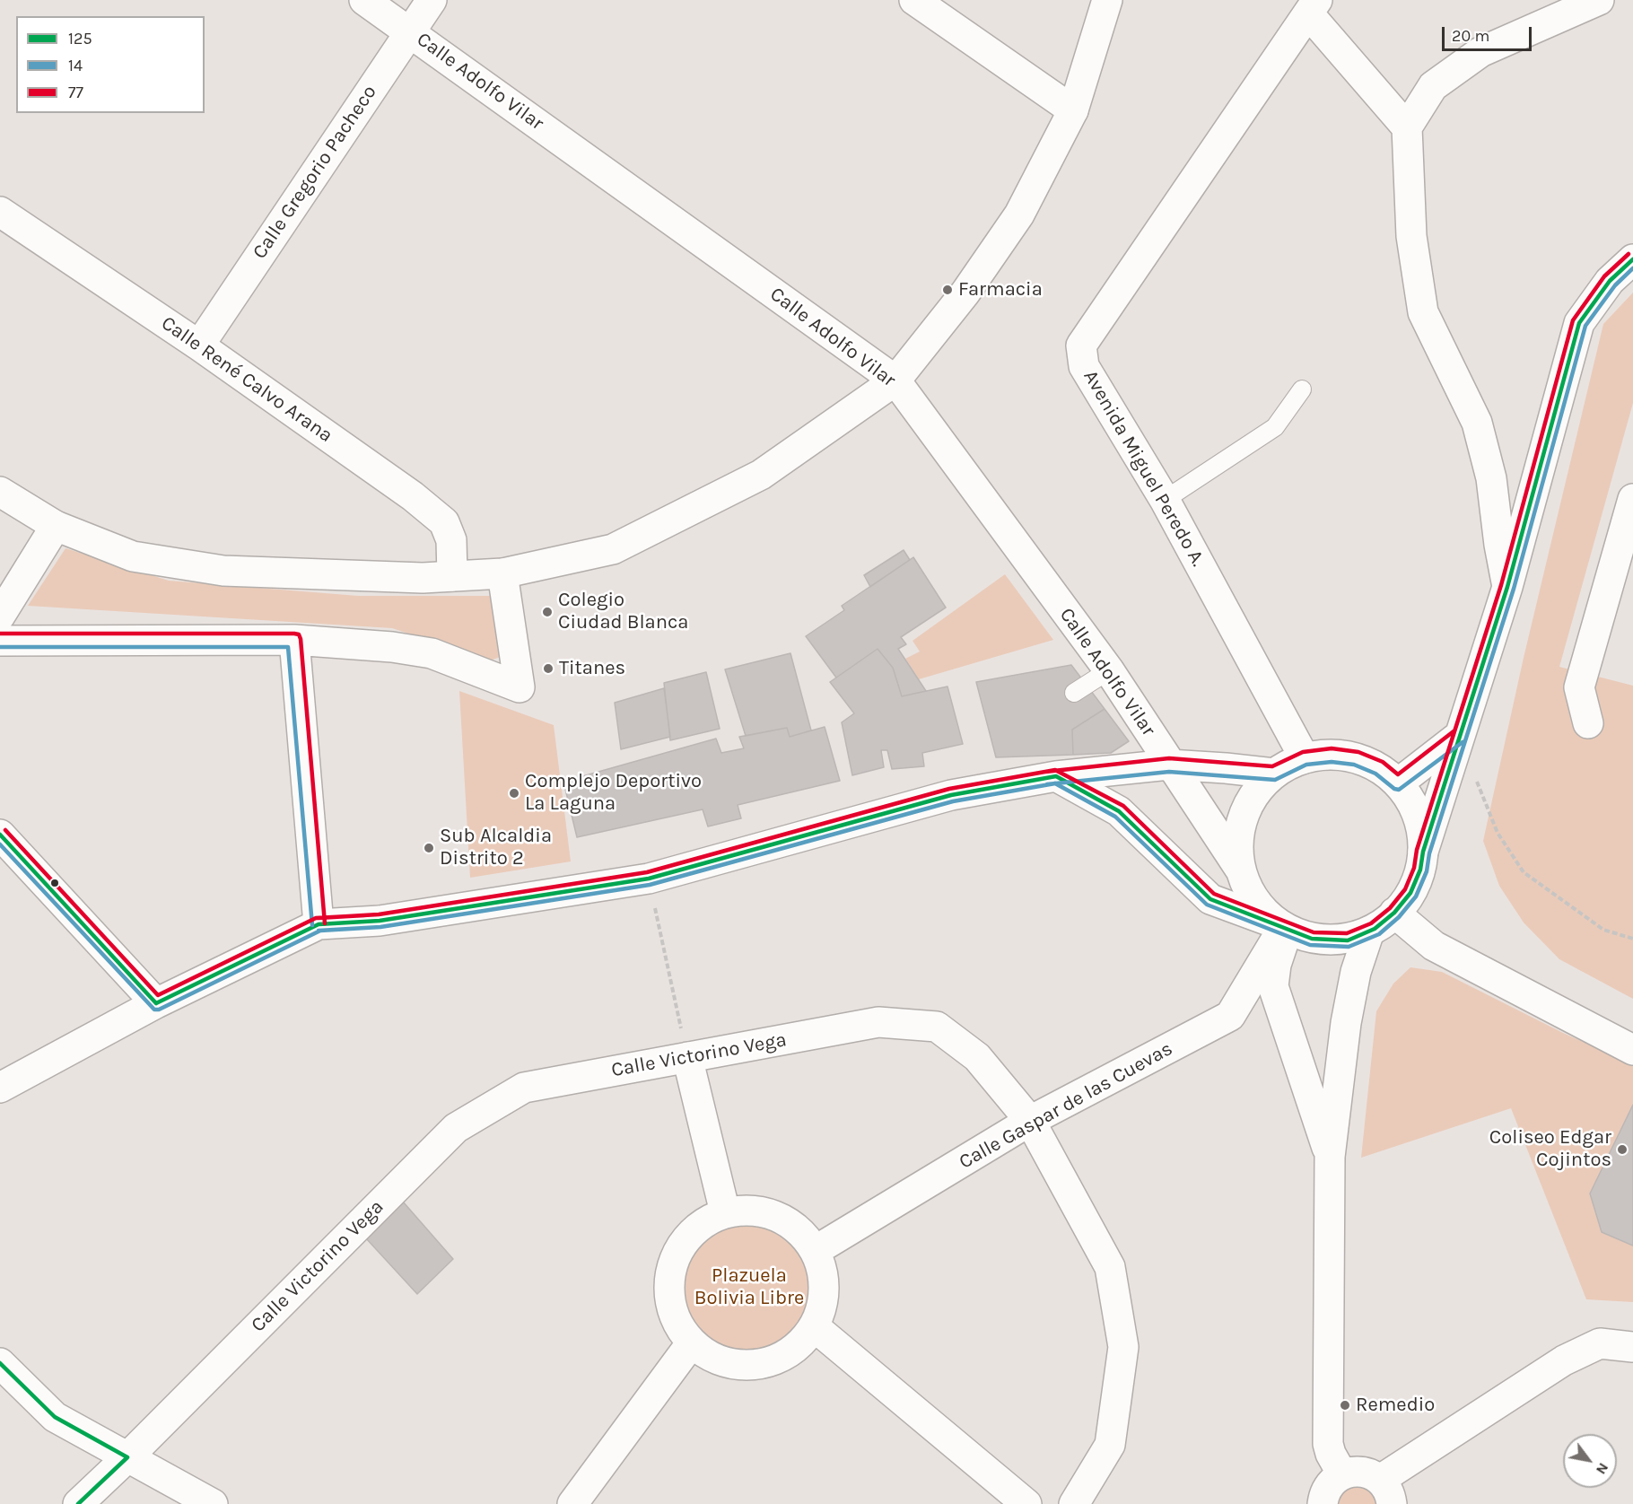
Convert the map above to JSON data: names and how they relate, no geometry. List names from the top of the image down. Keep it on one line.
{"streets":{"street":["Calle Adolfo Vilar","Calle Gregorio Pacheco","Calle René Calvo Arana","Avenida Miguel Peredo A.","Calle Victorino Vega","Calle Gaspar de las Cuevas"]},"crossings":[["Calle Adolfo Vilar","Calle Gregorio Pacheco"],["Calle Adolfo Vilar","Avenida Miguel Peredo A."],["Calle Adolfo Vilar","Calle Gaspar de las Cuevas"],["Calle Gregorio Pacheco","Calle René Calvo Arana"],["Avenida Miguel Peredo A.","Calle Gaspar de las Cuevas"],["Calle Victorino Vega","Calle Gaspar de las Cuevas"]],"parks":["Plazuela Bolivia Libre"],"places":["Farmacia","Colegio Ciudad Blanca","Titanes","Complejo Deportivo La Laguna","Sub Alcaldia Distrito 2","Coliseo Edgar Cojintos","Remedio"],"lines":["transit line 77","transit line 125","transit line 14"],"legend":["125","14","77"],"scale_bar":"20 m","north":"bottom right"}
